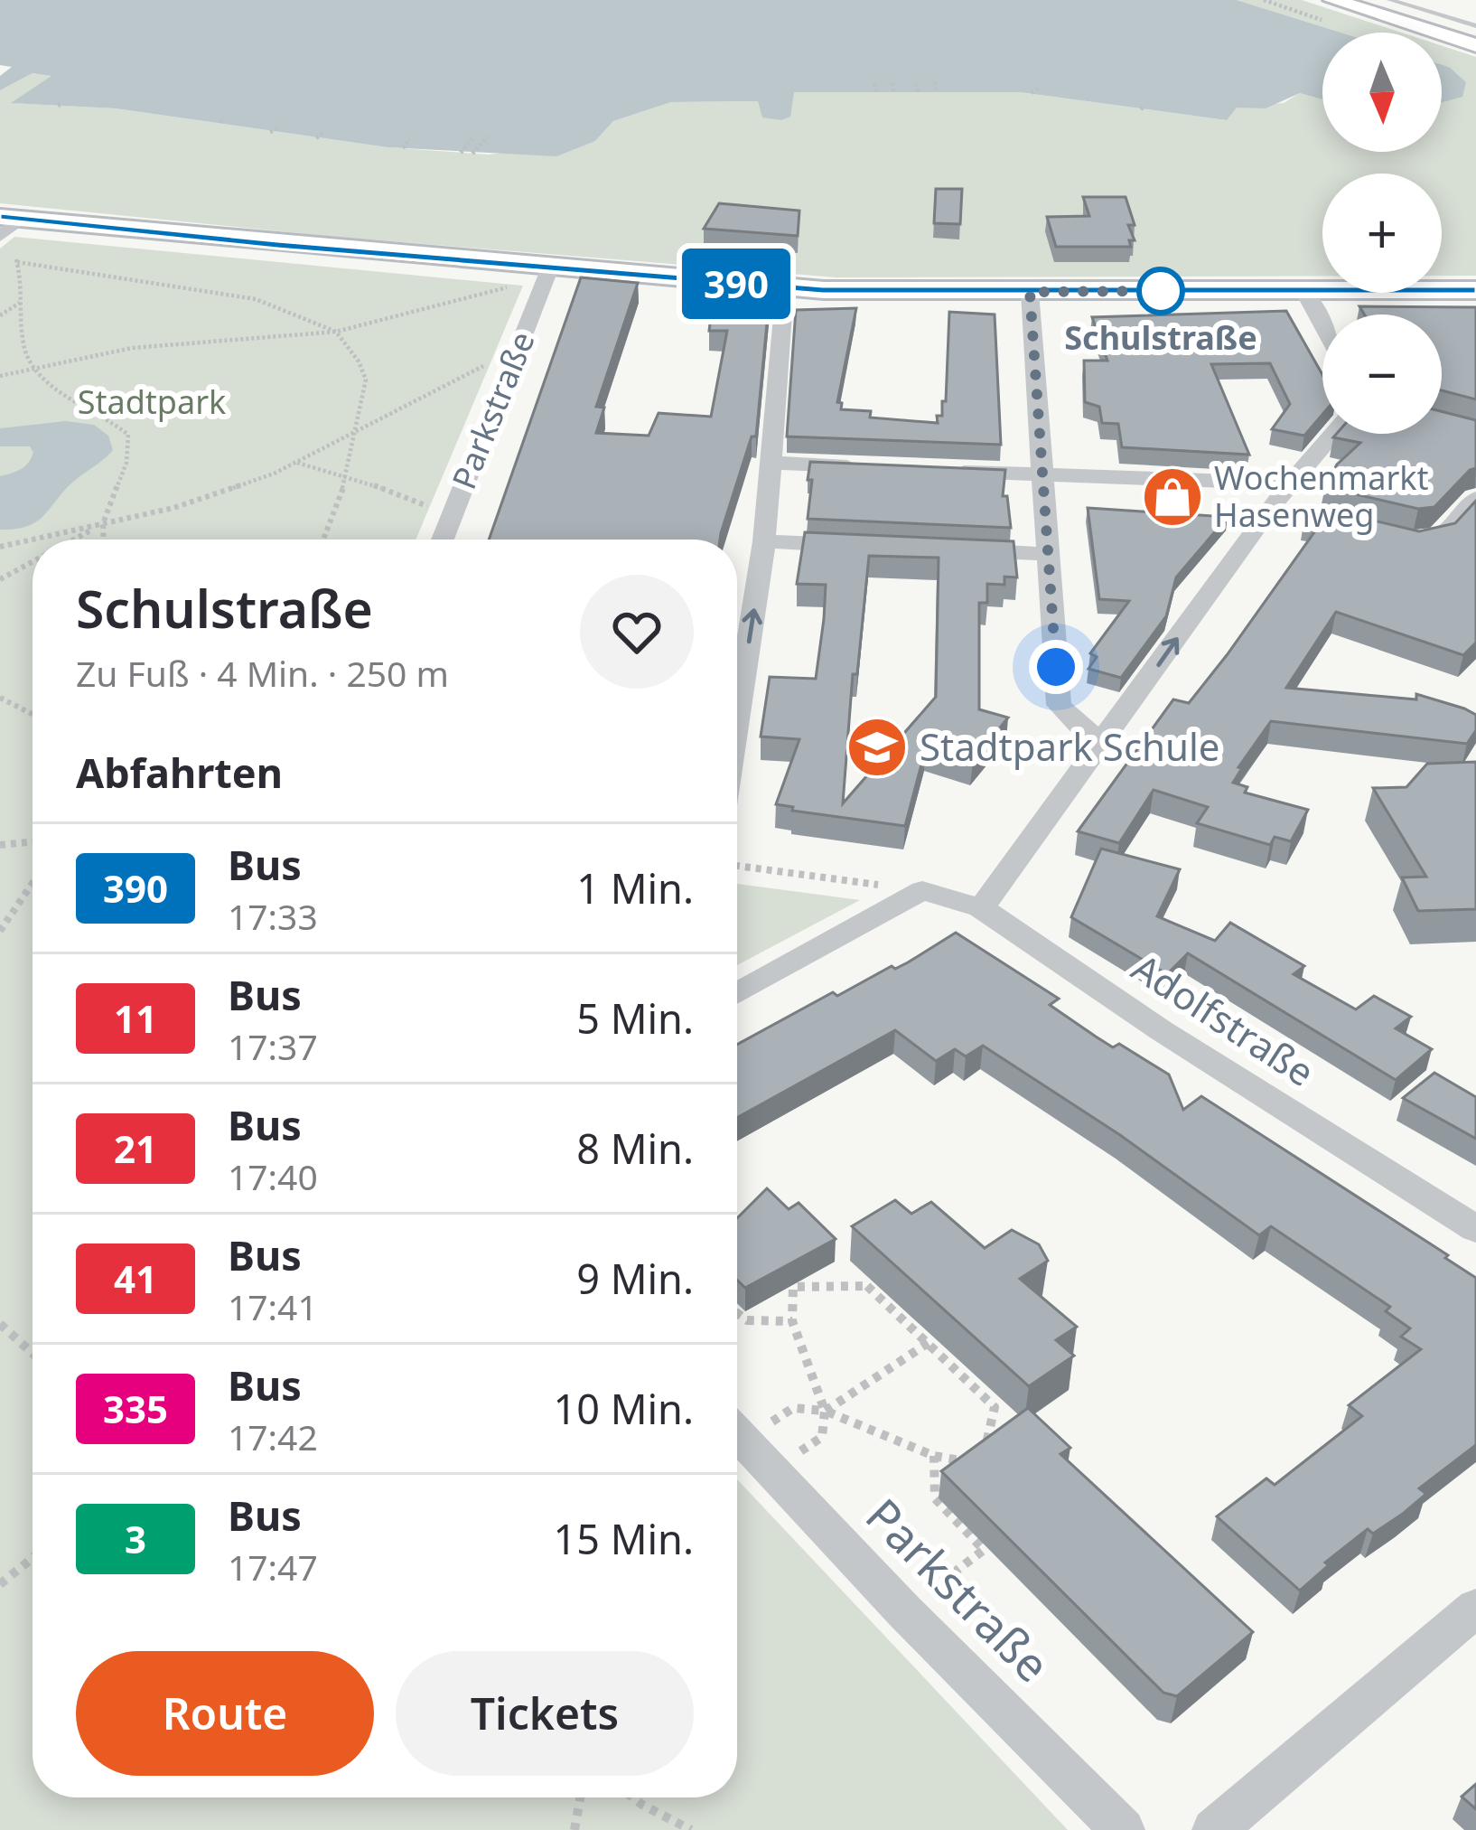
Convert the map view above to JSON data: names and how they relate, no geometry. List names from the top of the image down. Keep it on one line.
{"streets":{"street":["Parkstraße","Adolfstraße"]},"parks":["Stadtpark"],"places":{"other":["Schulstraße"],"shop":["Wochenmarkt Hasenweg"],"school or university":["Stadtpark Schule"]},"lines":["bus line 390"],"north":"bottom","page":{"on_map":"390","map_buttons":["+","−"],"heading":[["Schulstraße","Zu Fuß · 4 Min. · 250 m"],"Abfahrten"],"list":[{"mark":"390","name":"Bus","note":"17:33","value":"1 Min."},{"mark":"11","name":"Bus","note":"17:37","value":"5 Min."},{"mark":"21","name":"Bus","note":"17:40","value":"8 Min."},{"mark":"41","name":"Bus","note":"17:41","value":"9 Min."},{"mark":"335","name":"Bus","note":"17:42","value":"10 Min."},{"mark":"3","name":"Bus","note":"17:47","value":"15 Min."}],"buttons":["Route","Tickets"]}}
